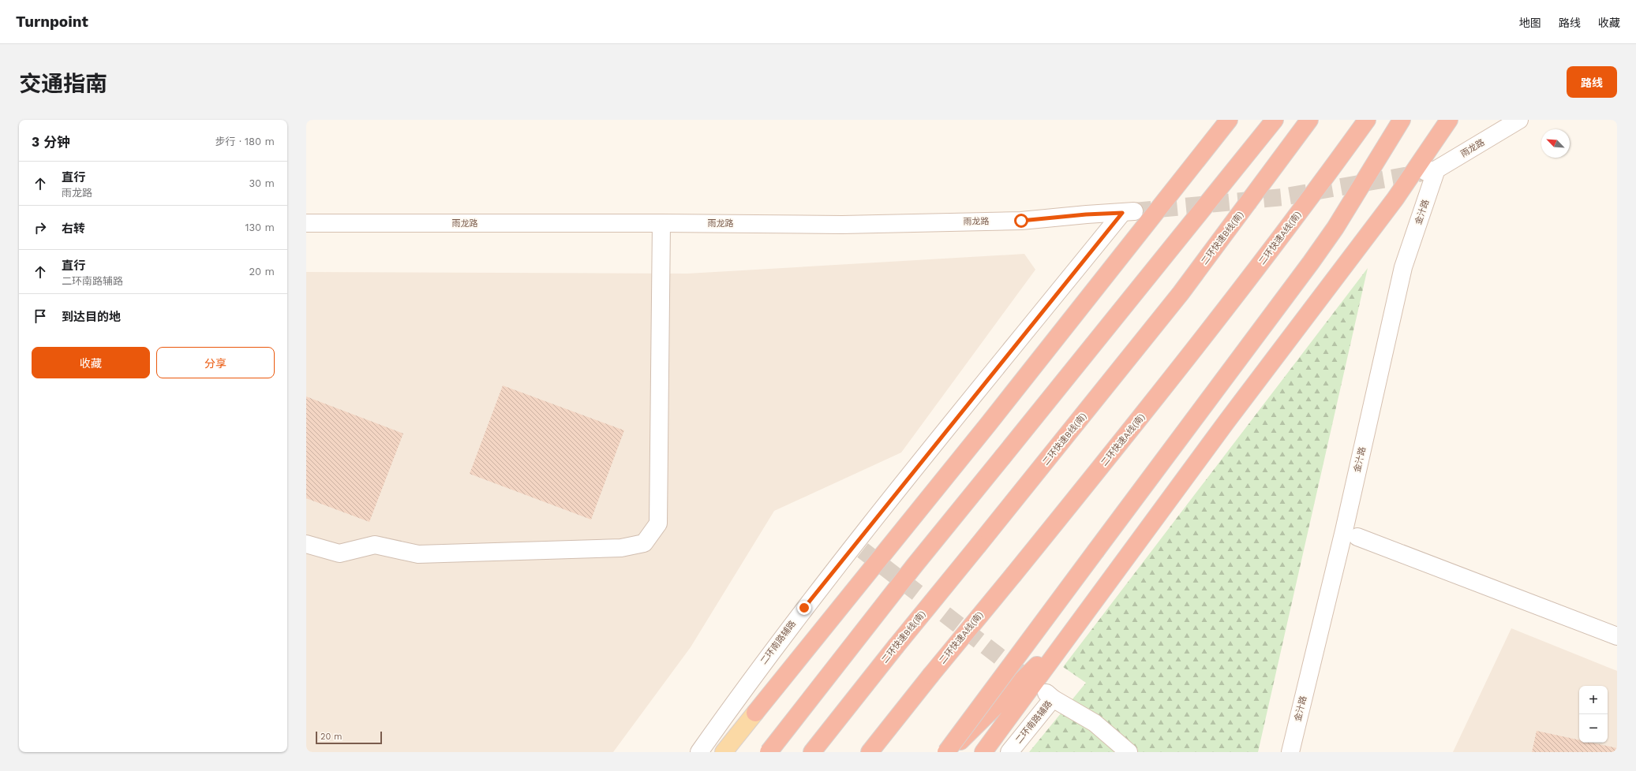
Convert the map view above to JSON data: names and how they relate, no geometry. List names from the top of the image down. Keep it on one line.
{"streets":{"highway":["二环快速B线(南)","二环快速A线(南)"],"street":["雨龙路","金汁路","二环南路辅路"]},"crossings":[["雨龙路","金汁路"],["雨龙路","二环南路辅路"]],"scale_bar":"20 m","north":"top left","page":{"header":"Turnpoint","nav":["地图","路线","收藏"],"title":"交通指南","buttons":["路线",["收藏","分享"]],"heading":["3 分钟","步行 · 180 m"],"list":[["直行","雨龙路","30 m"],["右转","130 m"],["直行","二环南路辅路","20 m"],"到达目的地"],"map_buttons":["+","−"],"scale":"20 m"}}
